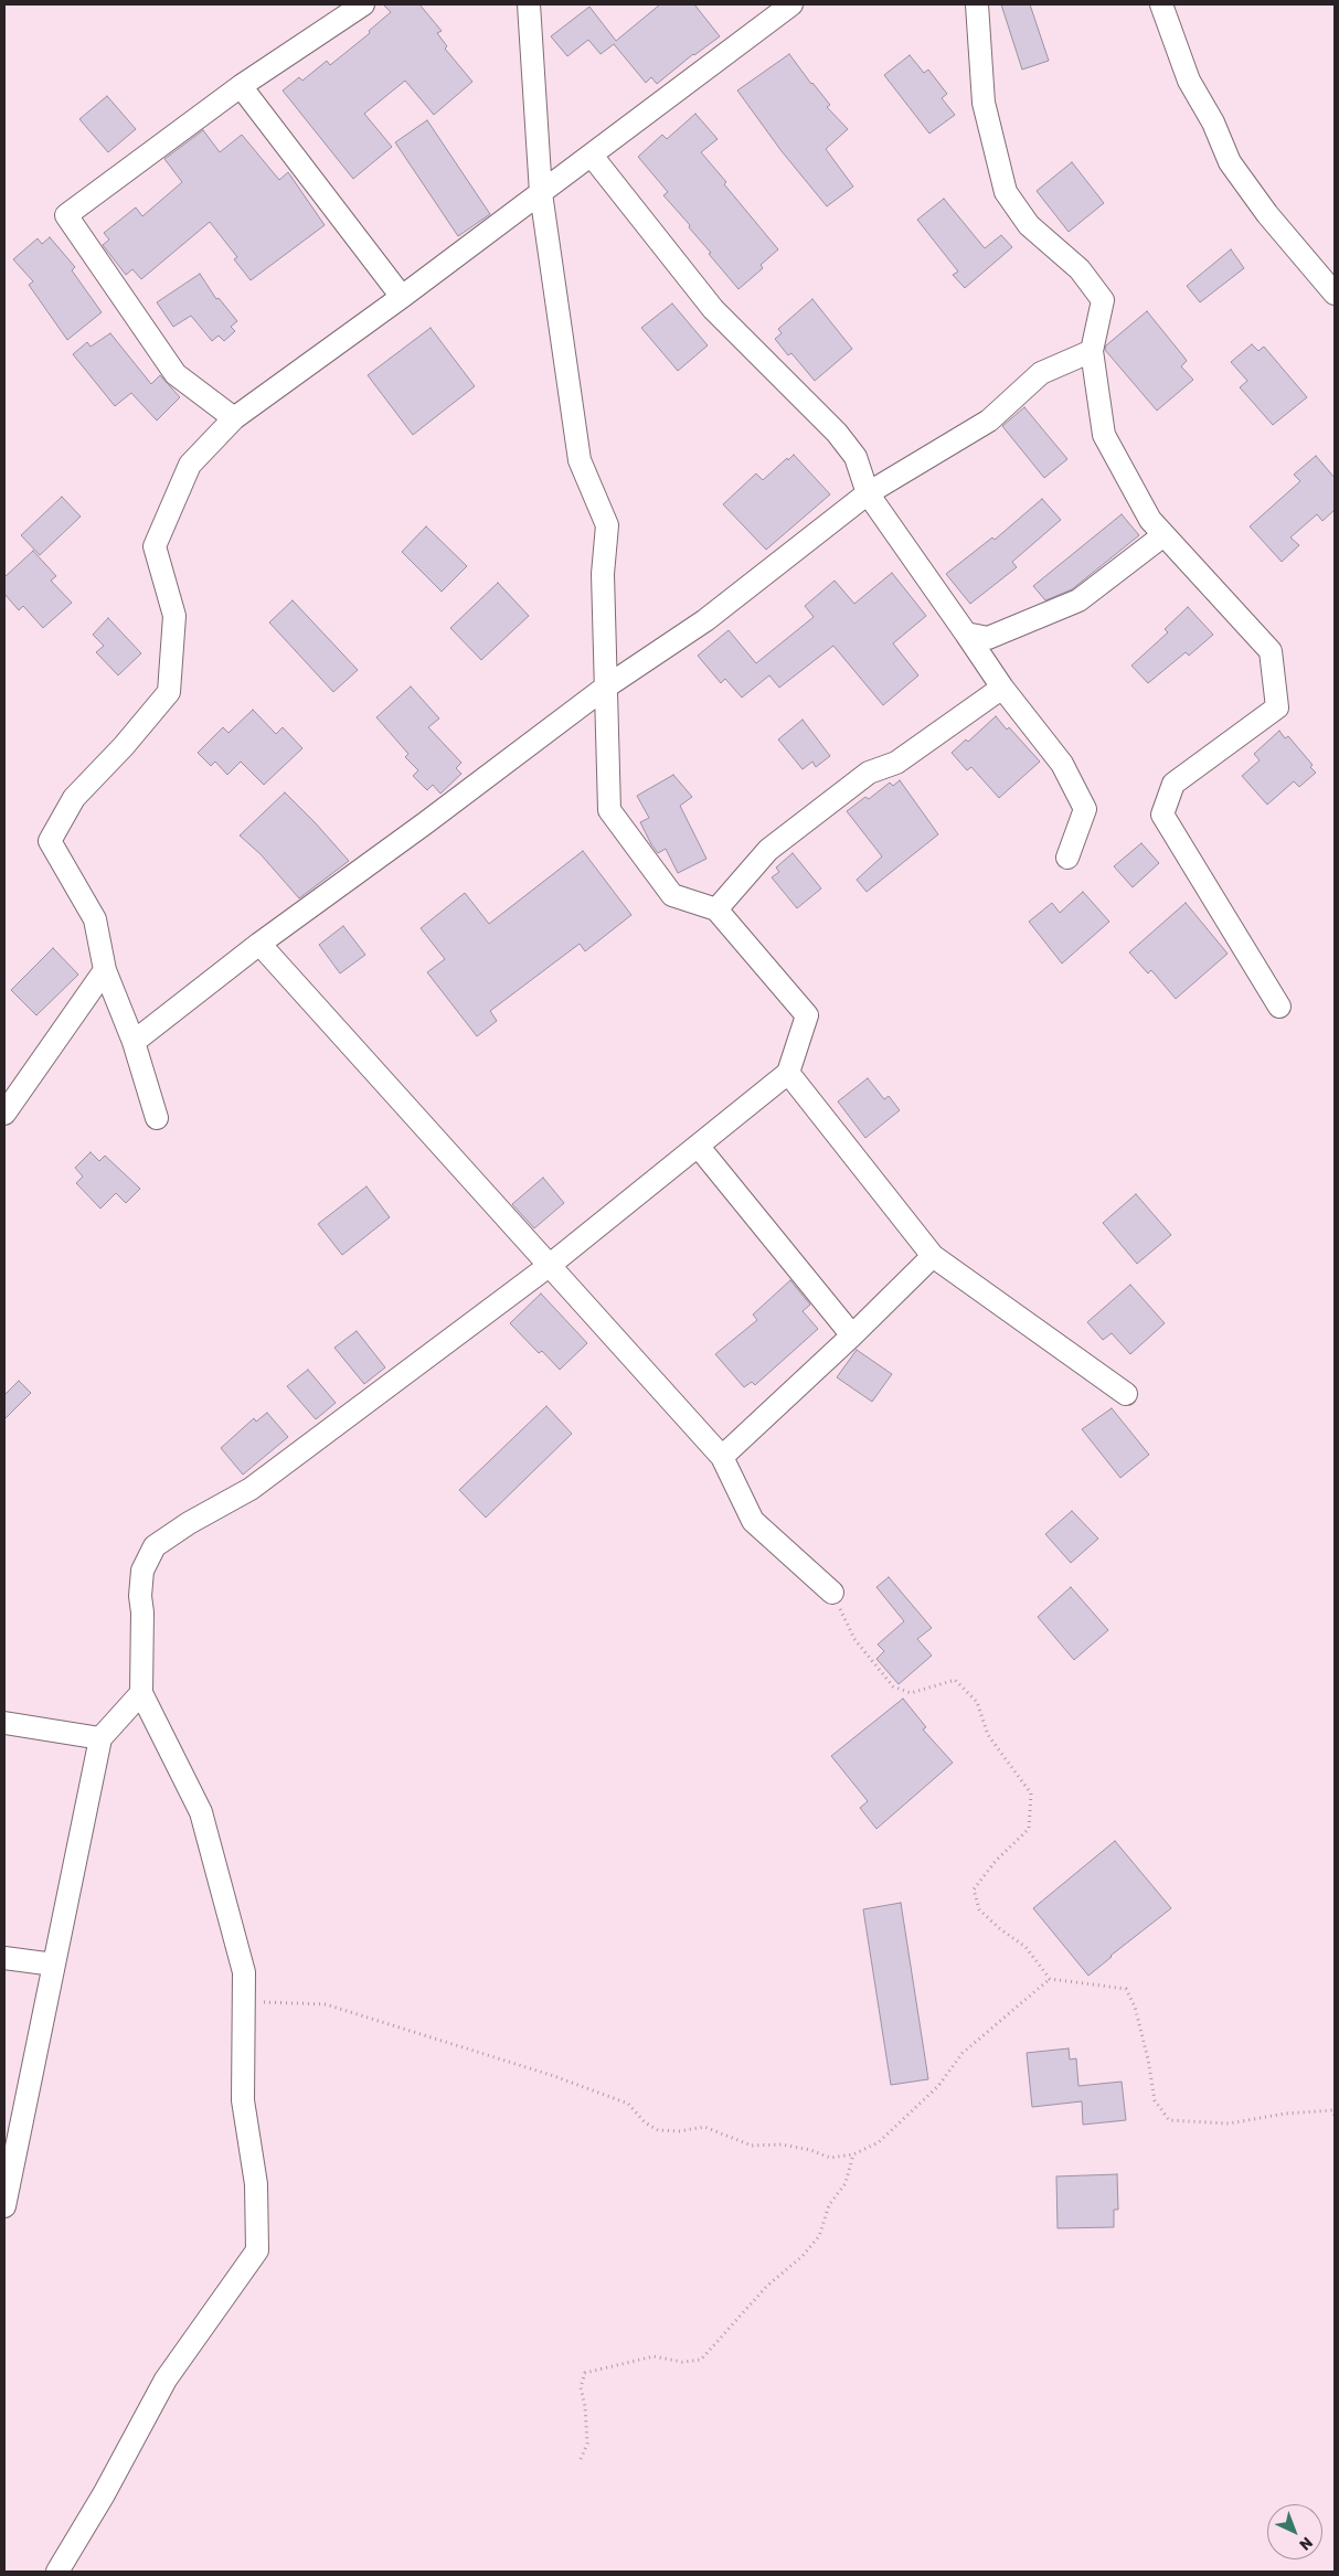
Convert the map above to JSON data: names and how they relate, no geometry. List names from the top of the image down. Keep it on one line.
{"north":"bottom right"}
